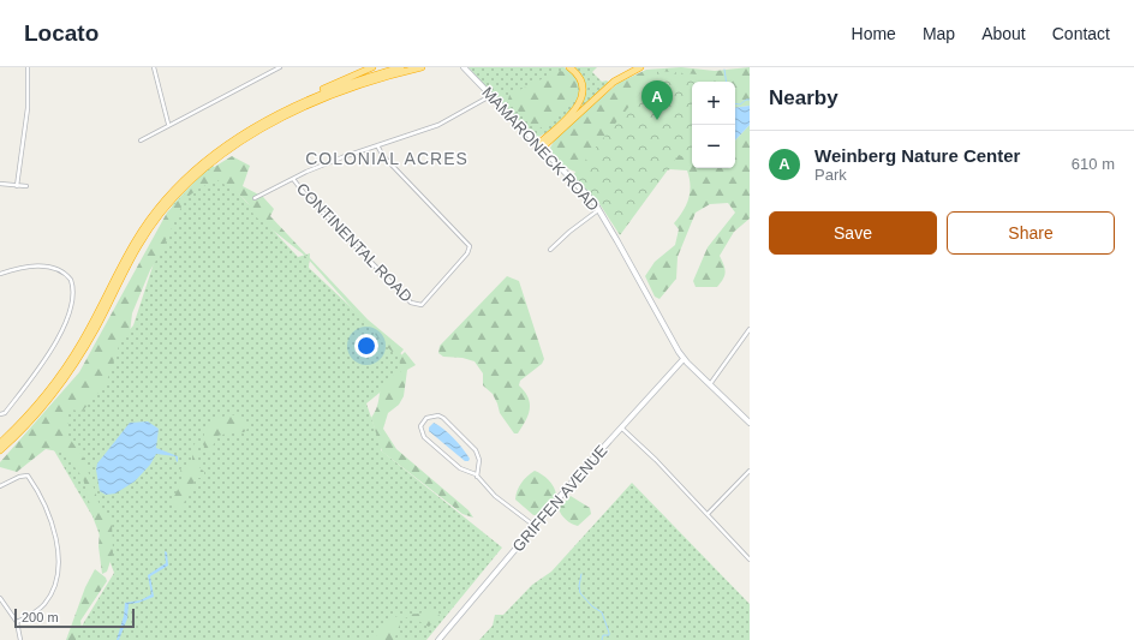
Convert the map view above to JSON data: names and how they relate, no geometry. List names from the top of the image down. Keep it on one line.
{"streets":{"street":["MAMARONECK ROAD","CONTINENTAL ROAD","GRIFFEN AVENUE"]},"crossings":[["MAMARONECK ROAD","GRIFFEN AVENUE"]],"districts":["COLONIAL ACRES"],"scale_bar":"200 m","page":{"header":"Locato","nav":["Home","Map","About","Contact"],"heading":"Nearby","pins":"A","map_buttons":["+","−"],"list":[{"mark":"A","name":"Weinberg Nature Center","note":"Park","value":"610 m"}],"buttons":["Save","Share"],"scale":"200 m"}}
